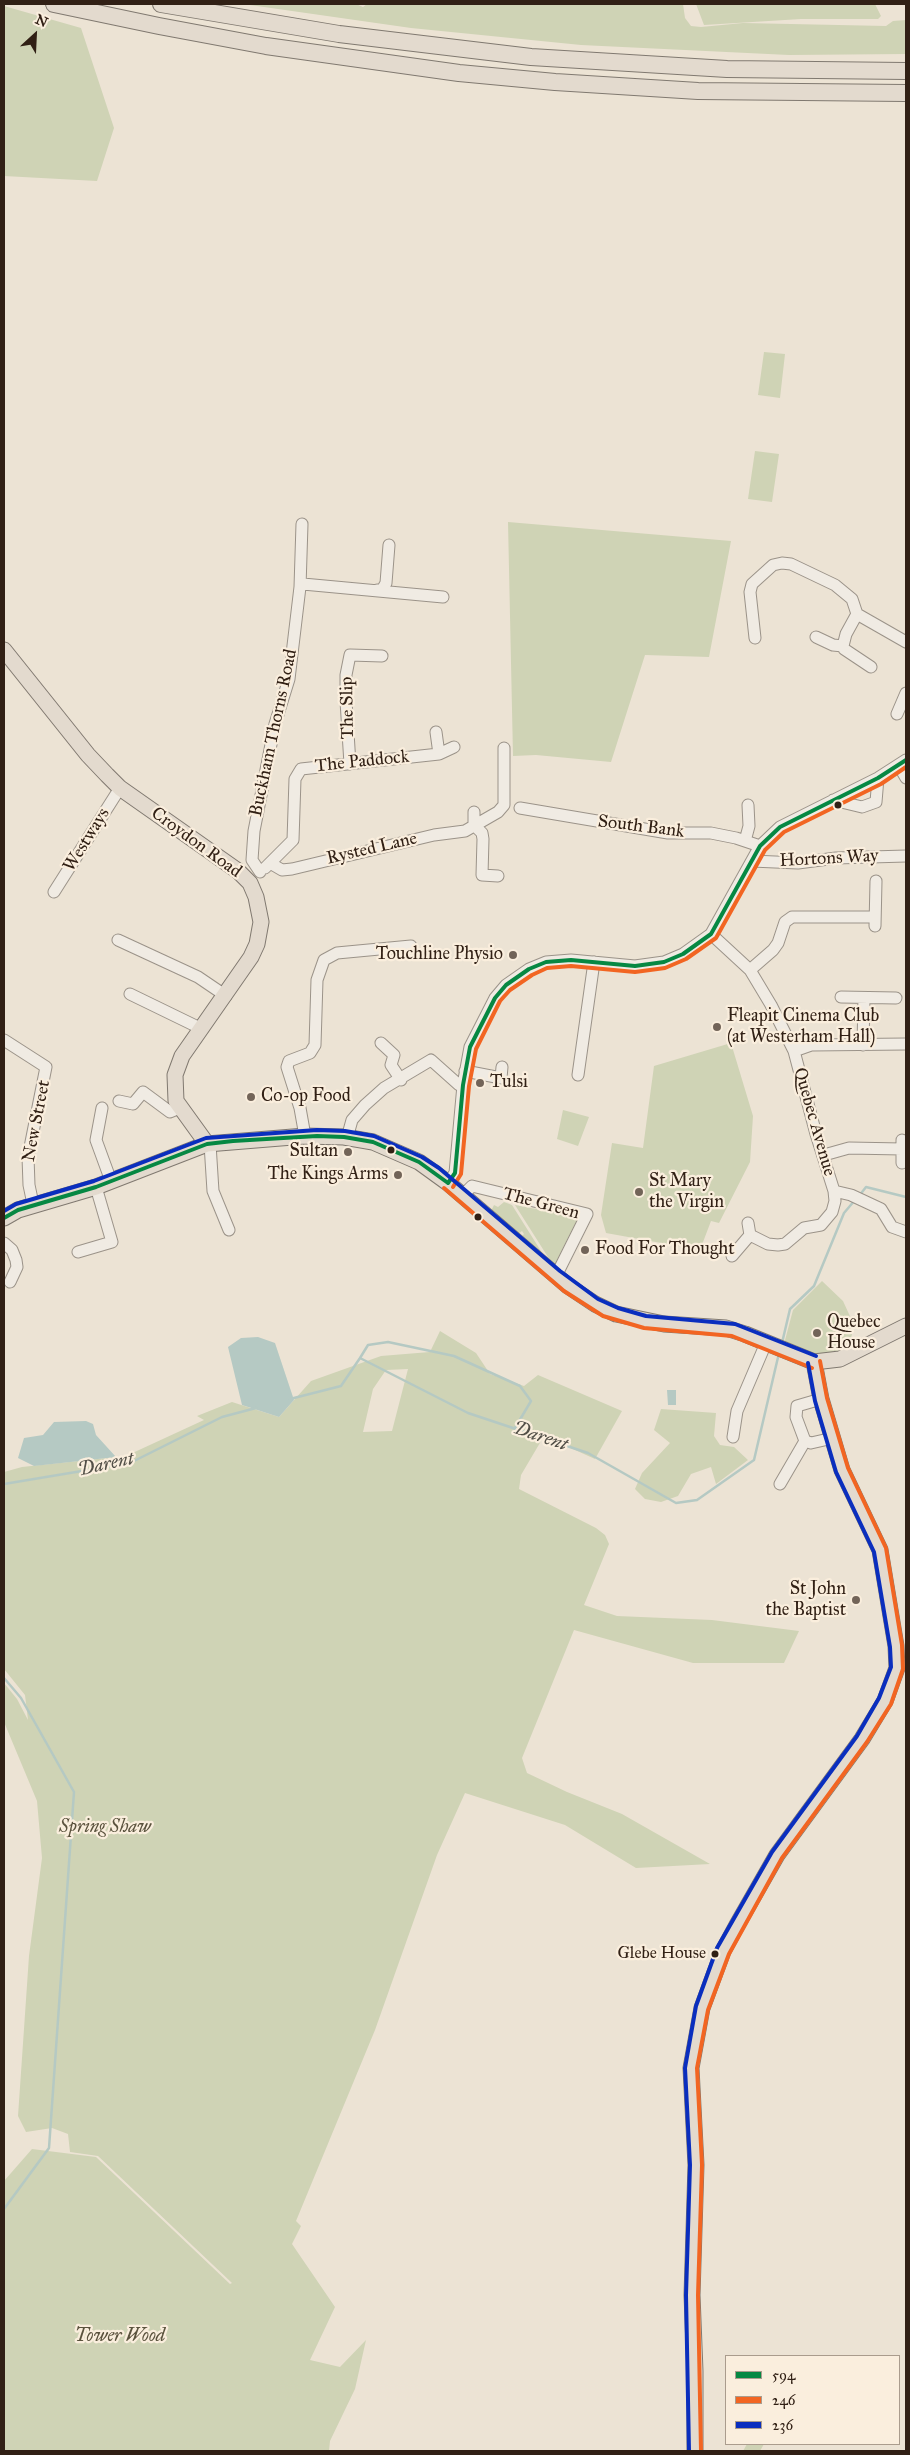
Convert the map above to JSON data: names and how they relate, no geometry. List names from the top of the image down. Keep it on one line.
{"streets":{"main road":["Croydon Road"],"street":["The Slip","Buckham Thorns Road","The Paddock","South Bank","Westways","Rysted Lane","Hortons Way","New Street","Quebec Avenue","The Green"]},"crossings":[["The Slip","The Paddock"],["Buckham Thorns Road","The Paddock"],["The Paddock","Croydon Road"],["The Paddock","Rysted Lane"],["Westways","Croydon Road"]],"water":["Darent"],"parks":["Spring Shaw","Tower Wood"],"places":["Touchline Physio","Fleapit Cinema Club (at Westerham Hall)","Tulsi","Co-op Food","Sultan","The Kings Arms","St Mary the Virgin","Food For Thought","Quebec House","St John the Baptist","Glebe House"],"lines":["transit line 594","transit line 246","transit line 236"],"legend":["594","246","236"],"north":"top right"}
